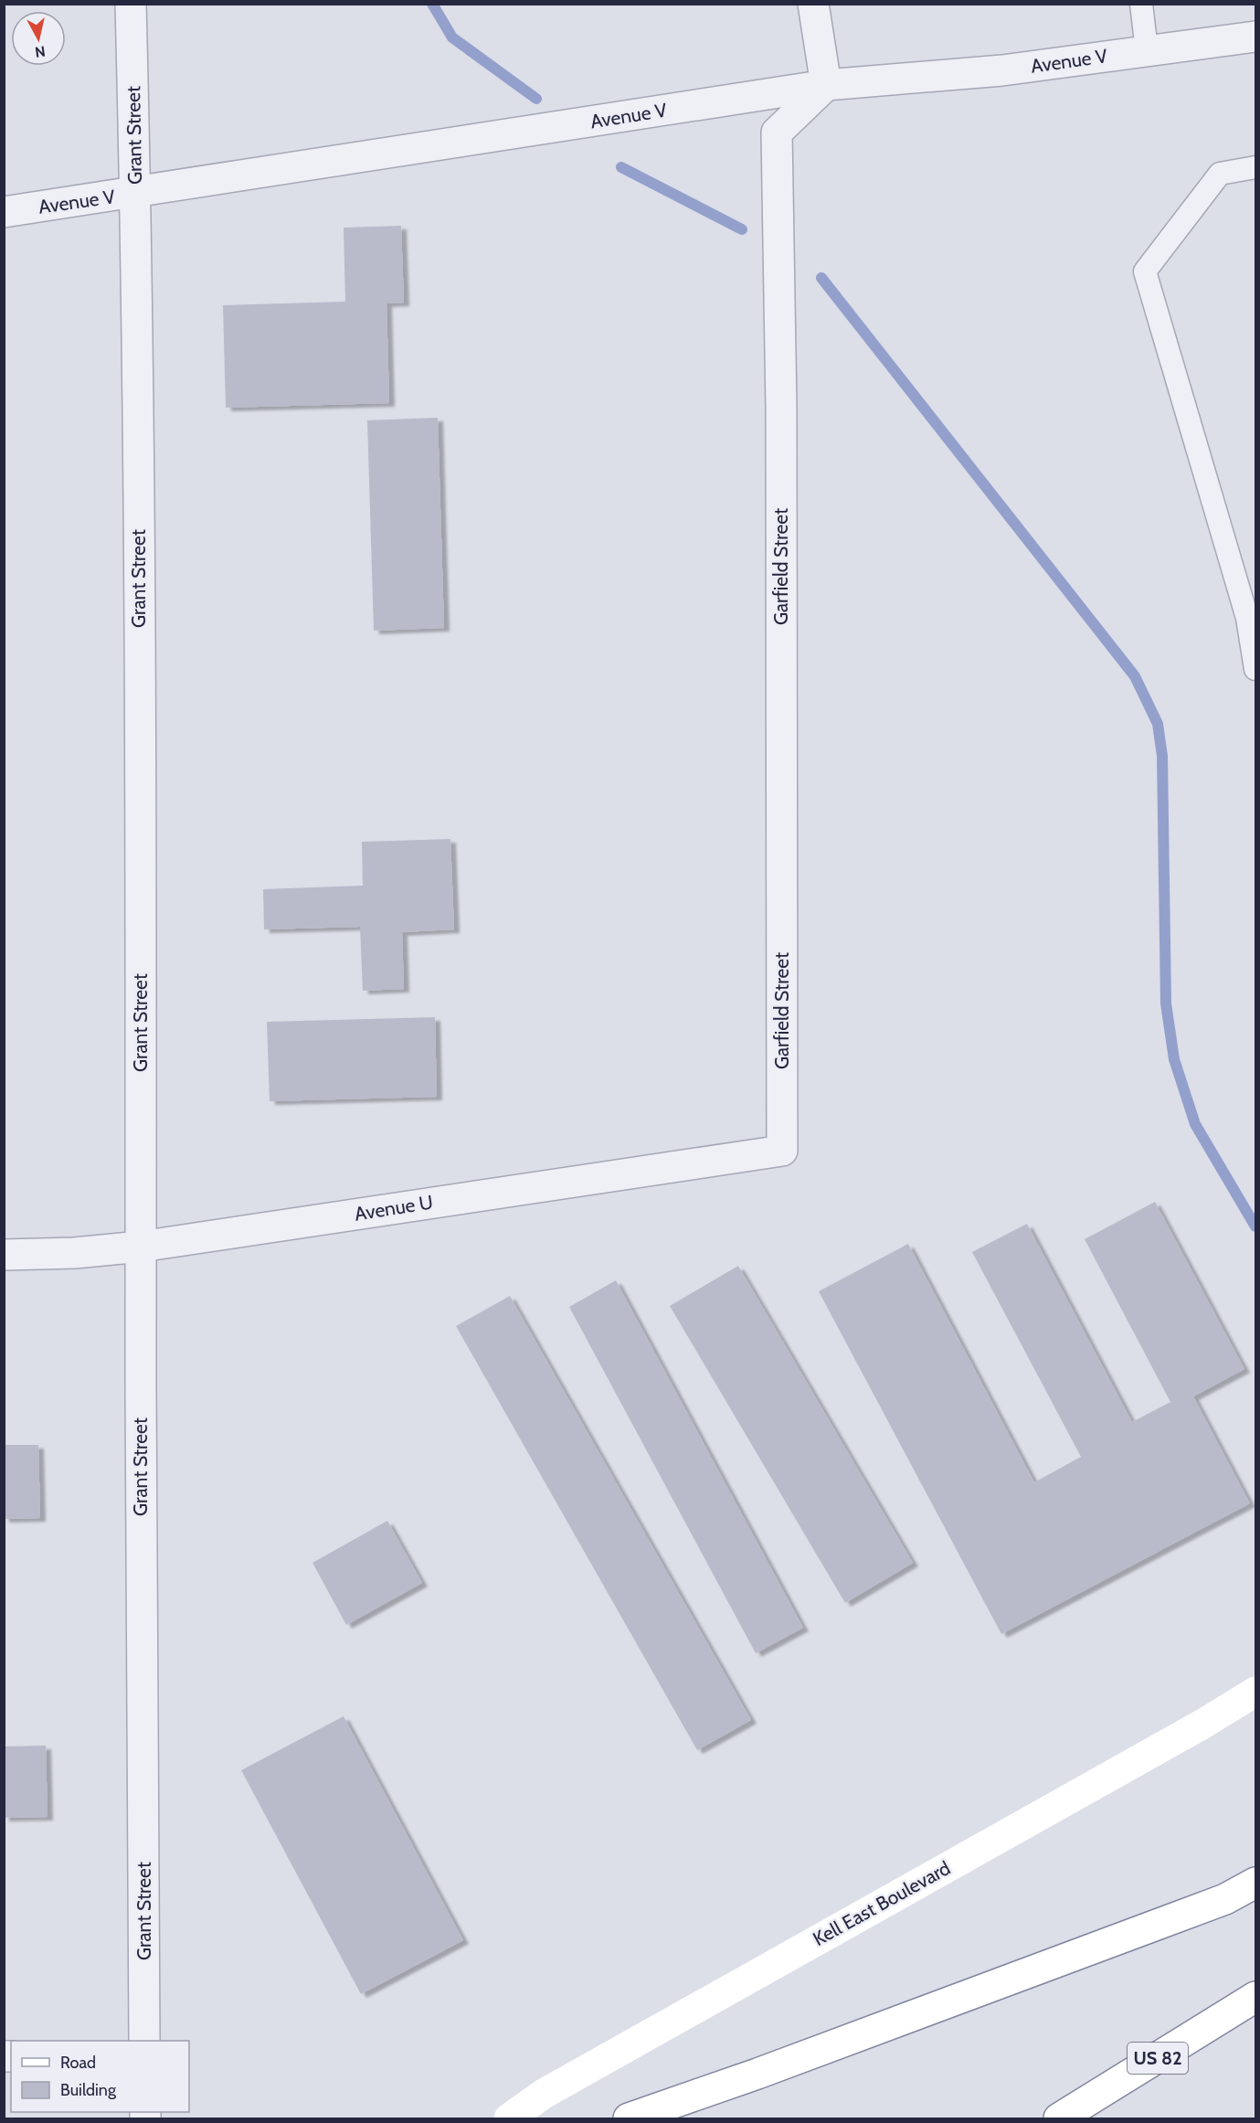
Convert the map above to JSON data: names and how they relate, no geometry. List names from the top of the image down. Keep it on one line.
{"streets":{"main road":["Kell East Boulevard","US 82"],"street":["Avenue V","Grant Street","Garfield Street","Avenue U"]},"crossings":[["Avenue V","Grant Street"],["Avenue V","Garfield Street"],["Grant Street","Avenue U"],["Garfield Street","Avenue U"]],"legend":["Road","Building"],"north":"bottom"}
